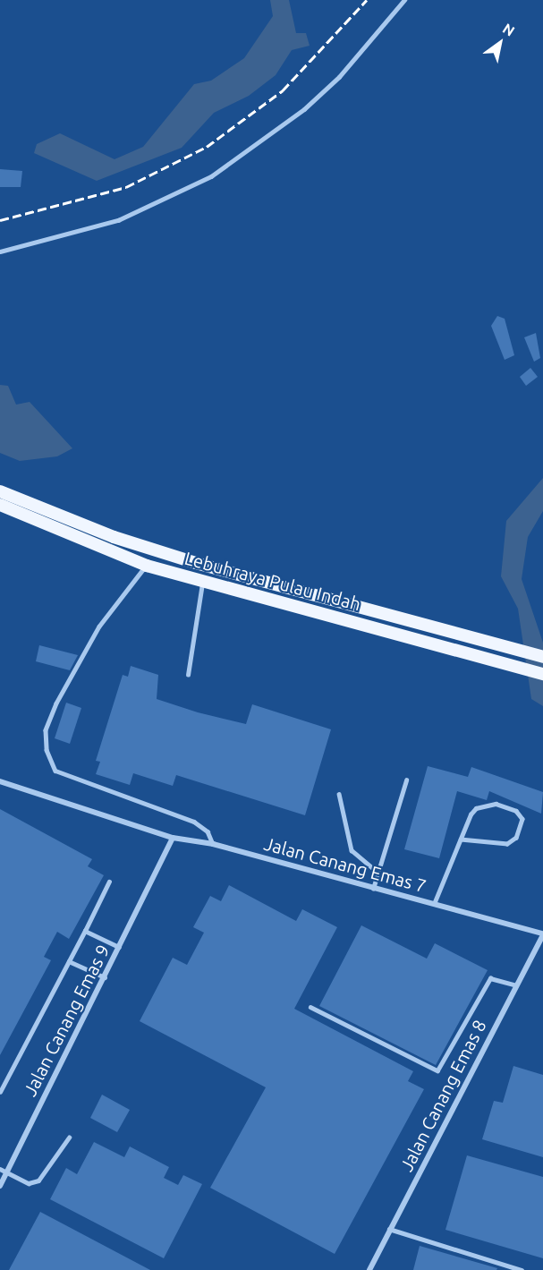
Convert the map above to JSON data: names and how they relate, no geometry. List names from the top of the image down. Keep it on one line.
{"streets":{"main road":["Lebuhraya Pulau Indah"],"street":["Jalan Canang Emas 7","Jalan Canang Emas 9","Jalan Canang Emas 8"]},"crossings":[["Jalan Canang Emas 7","Jalan Canang Emas 9"],["Jalan Canang Emas 7","Jalan Canang Emas 8"]],"north":"top right"}
